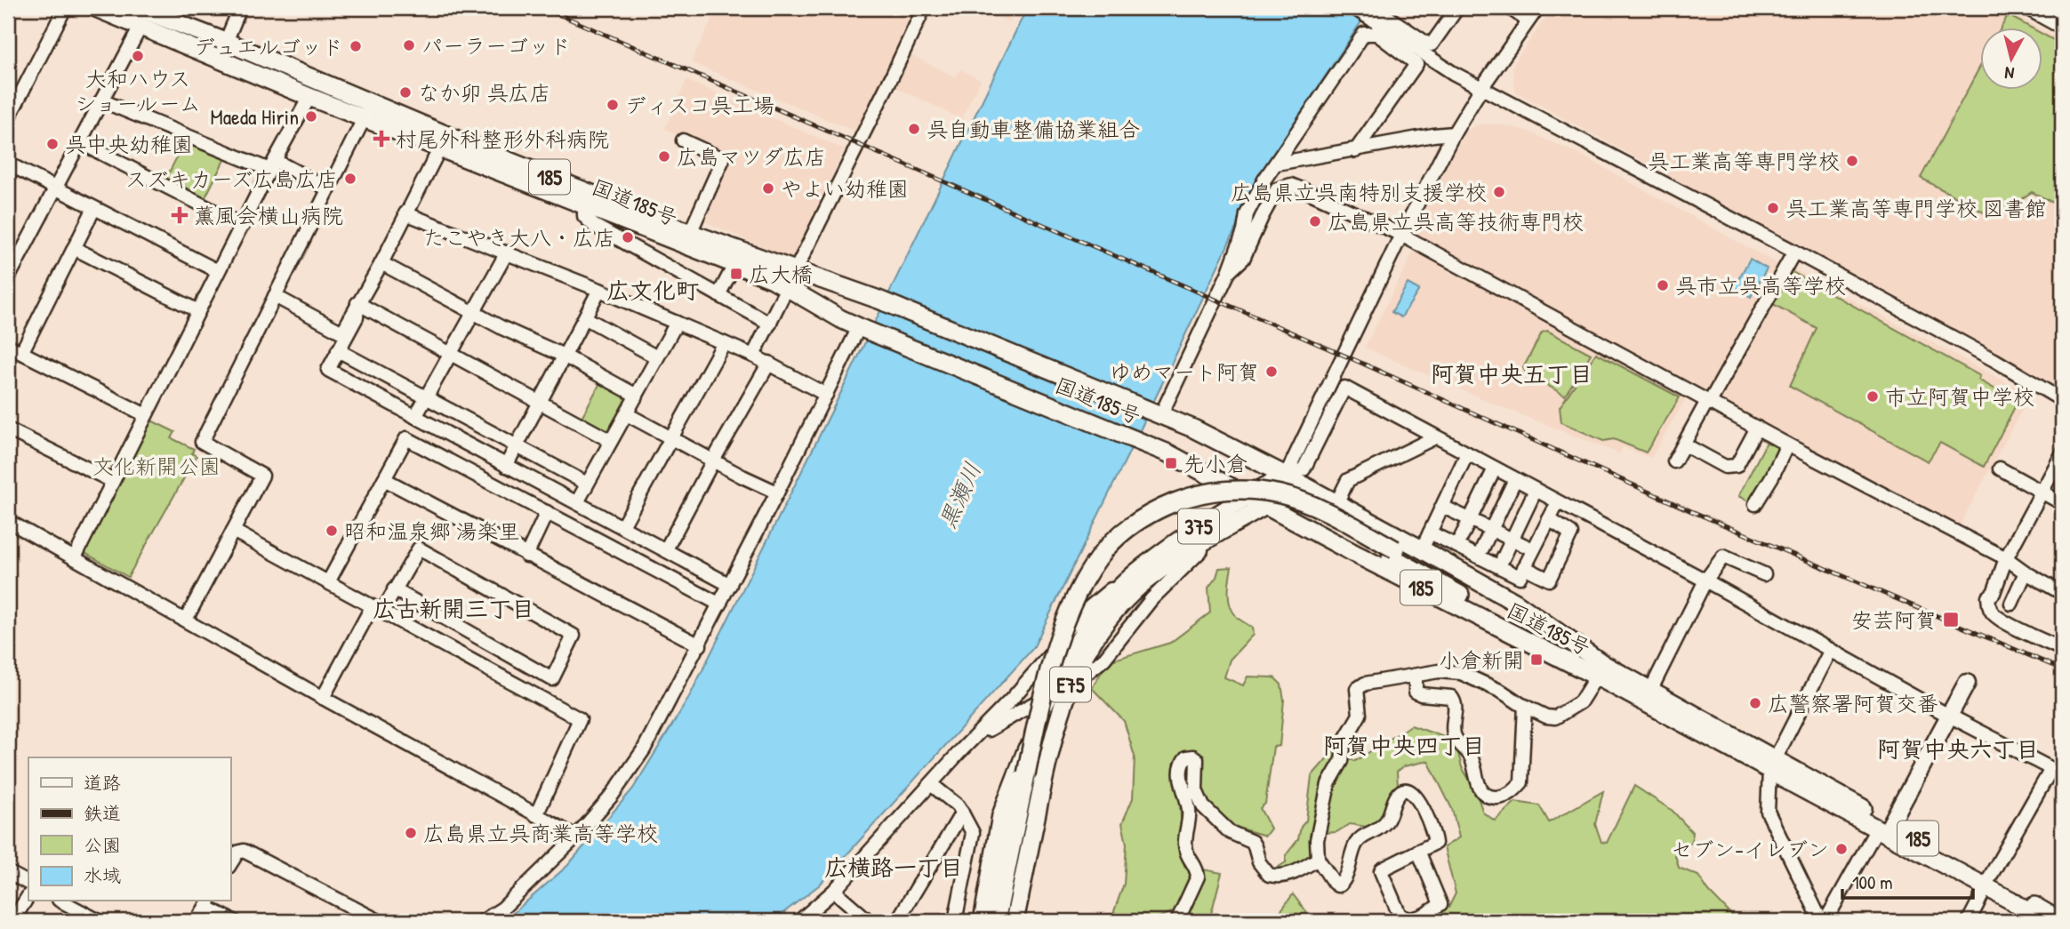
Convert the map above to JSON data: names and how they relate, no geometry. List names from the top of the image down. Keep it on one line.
{"streets":{"highway":["185","国道185号","375","E75"]},"crossings":[["国道185号","375"],["375","E75"]],"districts":["広文化町","阿賀中央五丁目","広古新開三丁目","阿賀中央四丁目","阿賀中央六丁目","広横路一丁目"],"water":["黒瀬川"],"parks":["文化新開公園"],"places":{"other":["パーラーゴッド","デュエルゴッド","大和ハウス ショールーム","なか卯 呉広店","ディスコ呉工場","Maeda Hirin","呉自動車整備協業組合","呉中央幼稚園","広島マツダ広店","呉工業高等専門学校","スズキカーズ広島広店","やよい幼稚園","広島県立呉南特別支援学校","呉工業高等専門学校 図書館","広島県立呉高等技術専門校","たこやき大八・広店","呉市立呉高等学校","ゆめマート阿賀","市立阿賀中学校","昭和温泉郷 湯楽里","広警察署阿賀交番","広島県立呉商業高等学校","セブン-イレブン"],"health":["村尾外科整形外科病院","薫風会横山病院"],"transit":["広大橋","先小倉","安芸阿賀","小倉新開"]},"legend":["道路","鉄道","公園","水域"],"scale_bar":"100 m","north":"bottom"}
